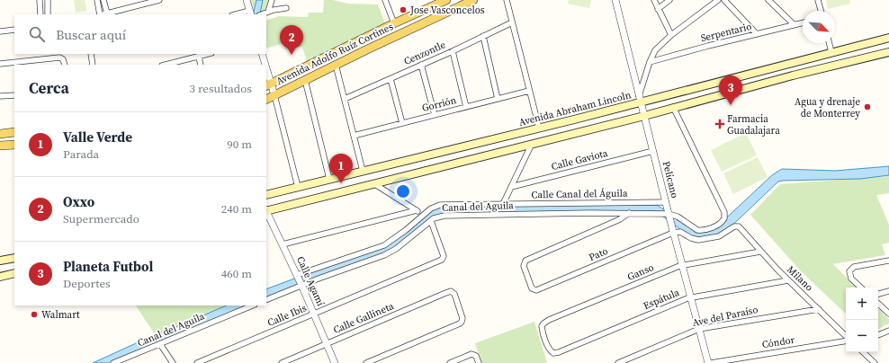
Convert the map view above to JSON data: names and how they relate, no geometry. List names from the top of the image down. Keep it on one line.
{"streets":{"main road":["Avenida Adolfo Ruíz Cortines","Avenida Abraham Lincoln"],"street":["Serpentario","Cenzontle","Gorrión","Calle Gaviota","Pelícano","Calle Canal del Águila","Canal del Aguila","Pato","Ganso","Milano","Calle Agamí","Espátula","Calle Ibis","Ave del Paraíso","Calle Gallineta","Cóndor"]},"crossings":[["Avenida Abraham Lincoln","Pelícano"],["Calle Gaviota","Pelícano"],["Pelícano","Calle Canal del Águila"],["Pelícano","Canal del Aguila"],["Pelícano","Pato"],["Pelícano","Ganso"],["Pelícano","Milano"],["Pelícano","Espátula"],["Pelícano","Ave del Paraíso"],["Pelícano","Cóndor"],["Calle Canal del Águila","Canal del Aguila"],["Calle Canal del Águila","Calle Agamí"],["Canal del Aguila","Pato"],["Canal del Aguila","Calle Agamí"],["Canal del Aguila","Calle Ibis"],["Pato","Milano"],["Ganso","Milano"],["Ganso","Espátula"],["Milano","Espátula"],["Milano","Ave del Paraíso"],["Calle Agamí","Calle Ibis"],["Calle Agamí","Calle Gallineta"]],"places":{"other":["Jose Vasconcelos","Agua y drenaje de Monterrey","Walmart"],"health":["Farmacia Guadalajara"]},"north":"bottom right","page":{"search":"Buscar aquí","pins":["2","3","1"],"heading":["Cerca","3 resultados"],"list":[{"mark":"1","name":"Valle Verde","note":"Parada","value":"90 m"},{"mark":"2","name":"Oxxo","note":"Supermercado","value":"240 m"},{"mark":"3","name":"Planeta Futbol","note":"Deportes","value":"460 m"}],"map_buttons":["+","−"]}}
